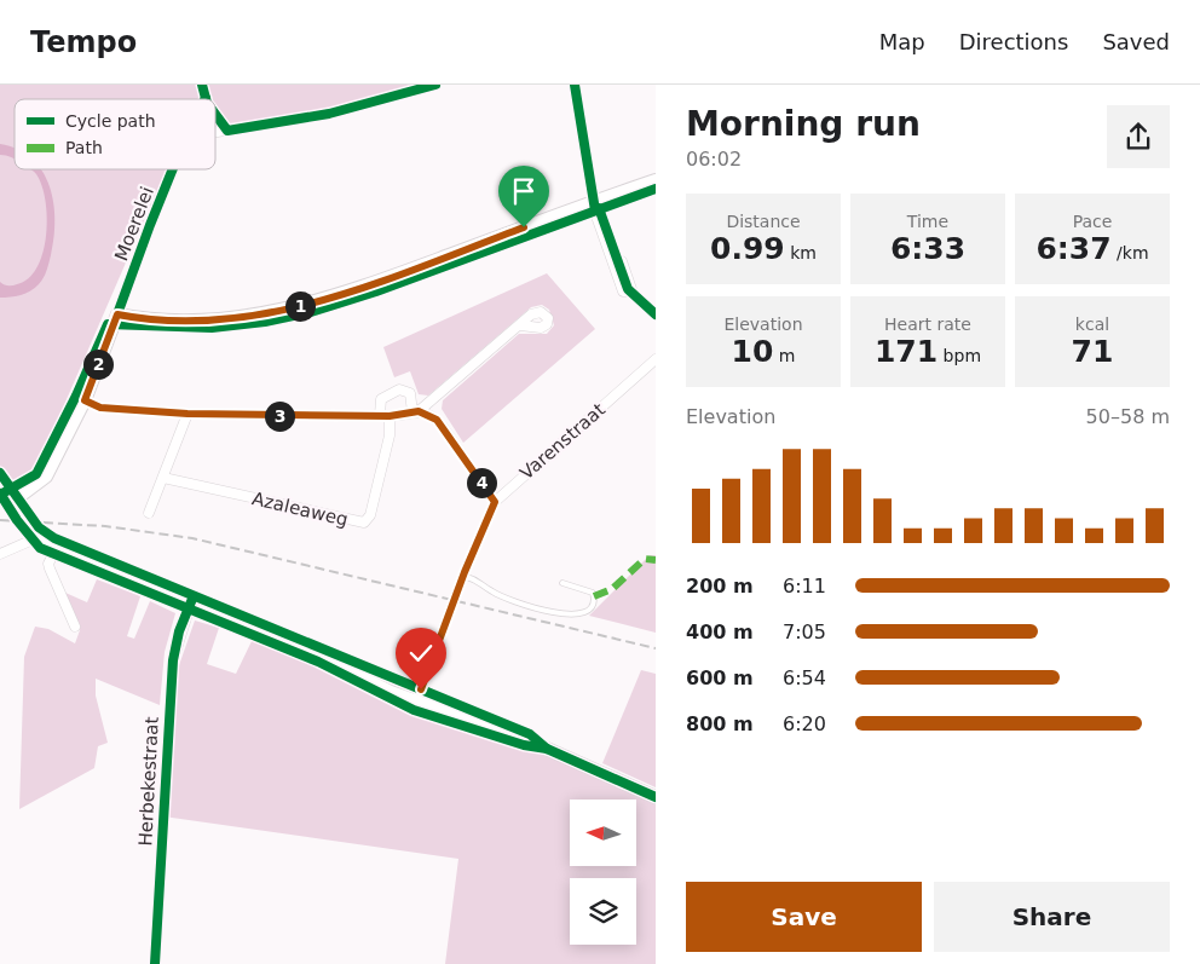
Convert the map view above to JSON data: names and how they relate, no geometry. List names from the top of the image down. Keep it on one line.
{"streets":{"main road":["Moerelei"],"street":["Varenstraat","Azaleaweg","Herbekestraat"]},"legend":["Cycle path","Path"],"north":"left","page":{"header":"Tempo","nav":["Map","Directions","Saved"],"heading":["Morning run","06:02"],"stats":[["Distance","0.99 km"],["Time","6:33"],["Pace","6:37 /km"],["Elevation","10 m"],["Heart rate","171 bpm"],["kcal","71"]],"pins":["1","2","3","4"],"chart":["Elevation","50–58 m"],"list":[{"name":"200 m","note":"6:11"},{"name":"400 m","note":"7:05"},{"name":"600 m","note":"6:54"},{"name":"800 m","note":"6:20"}],"buttons":["Save","Share"]}}
